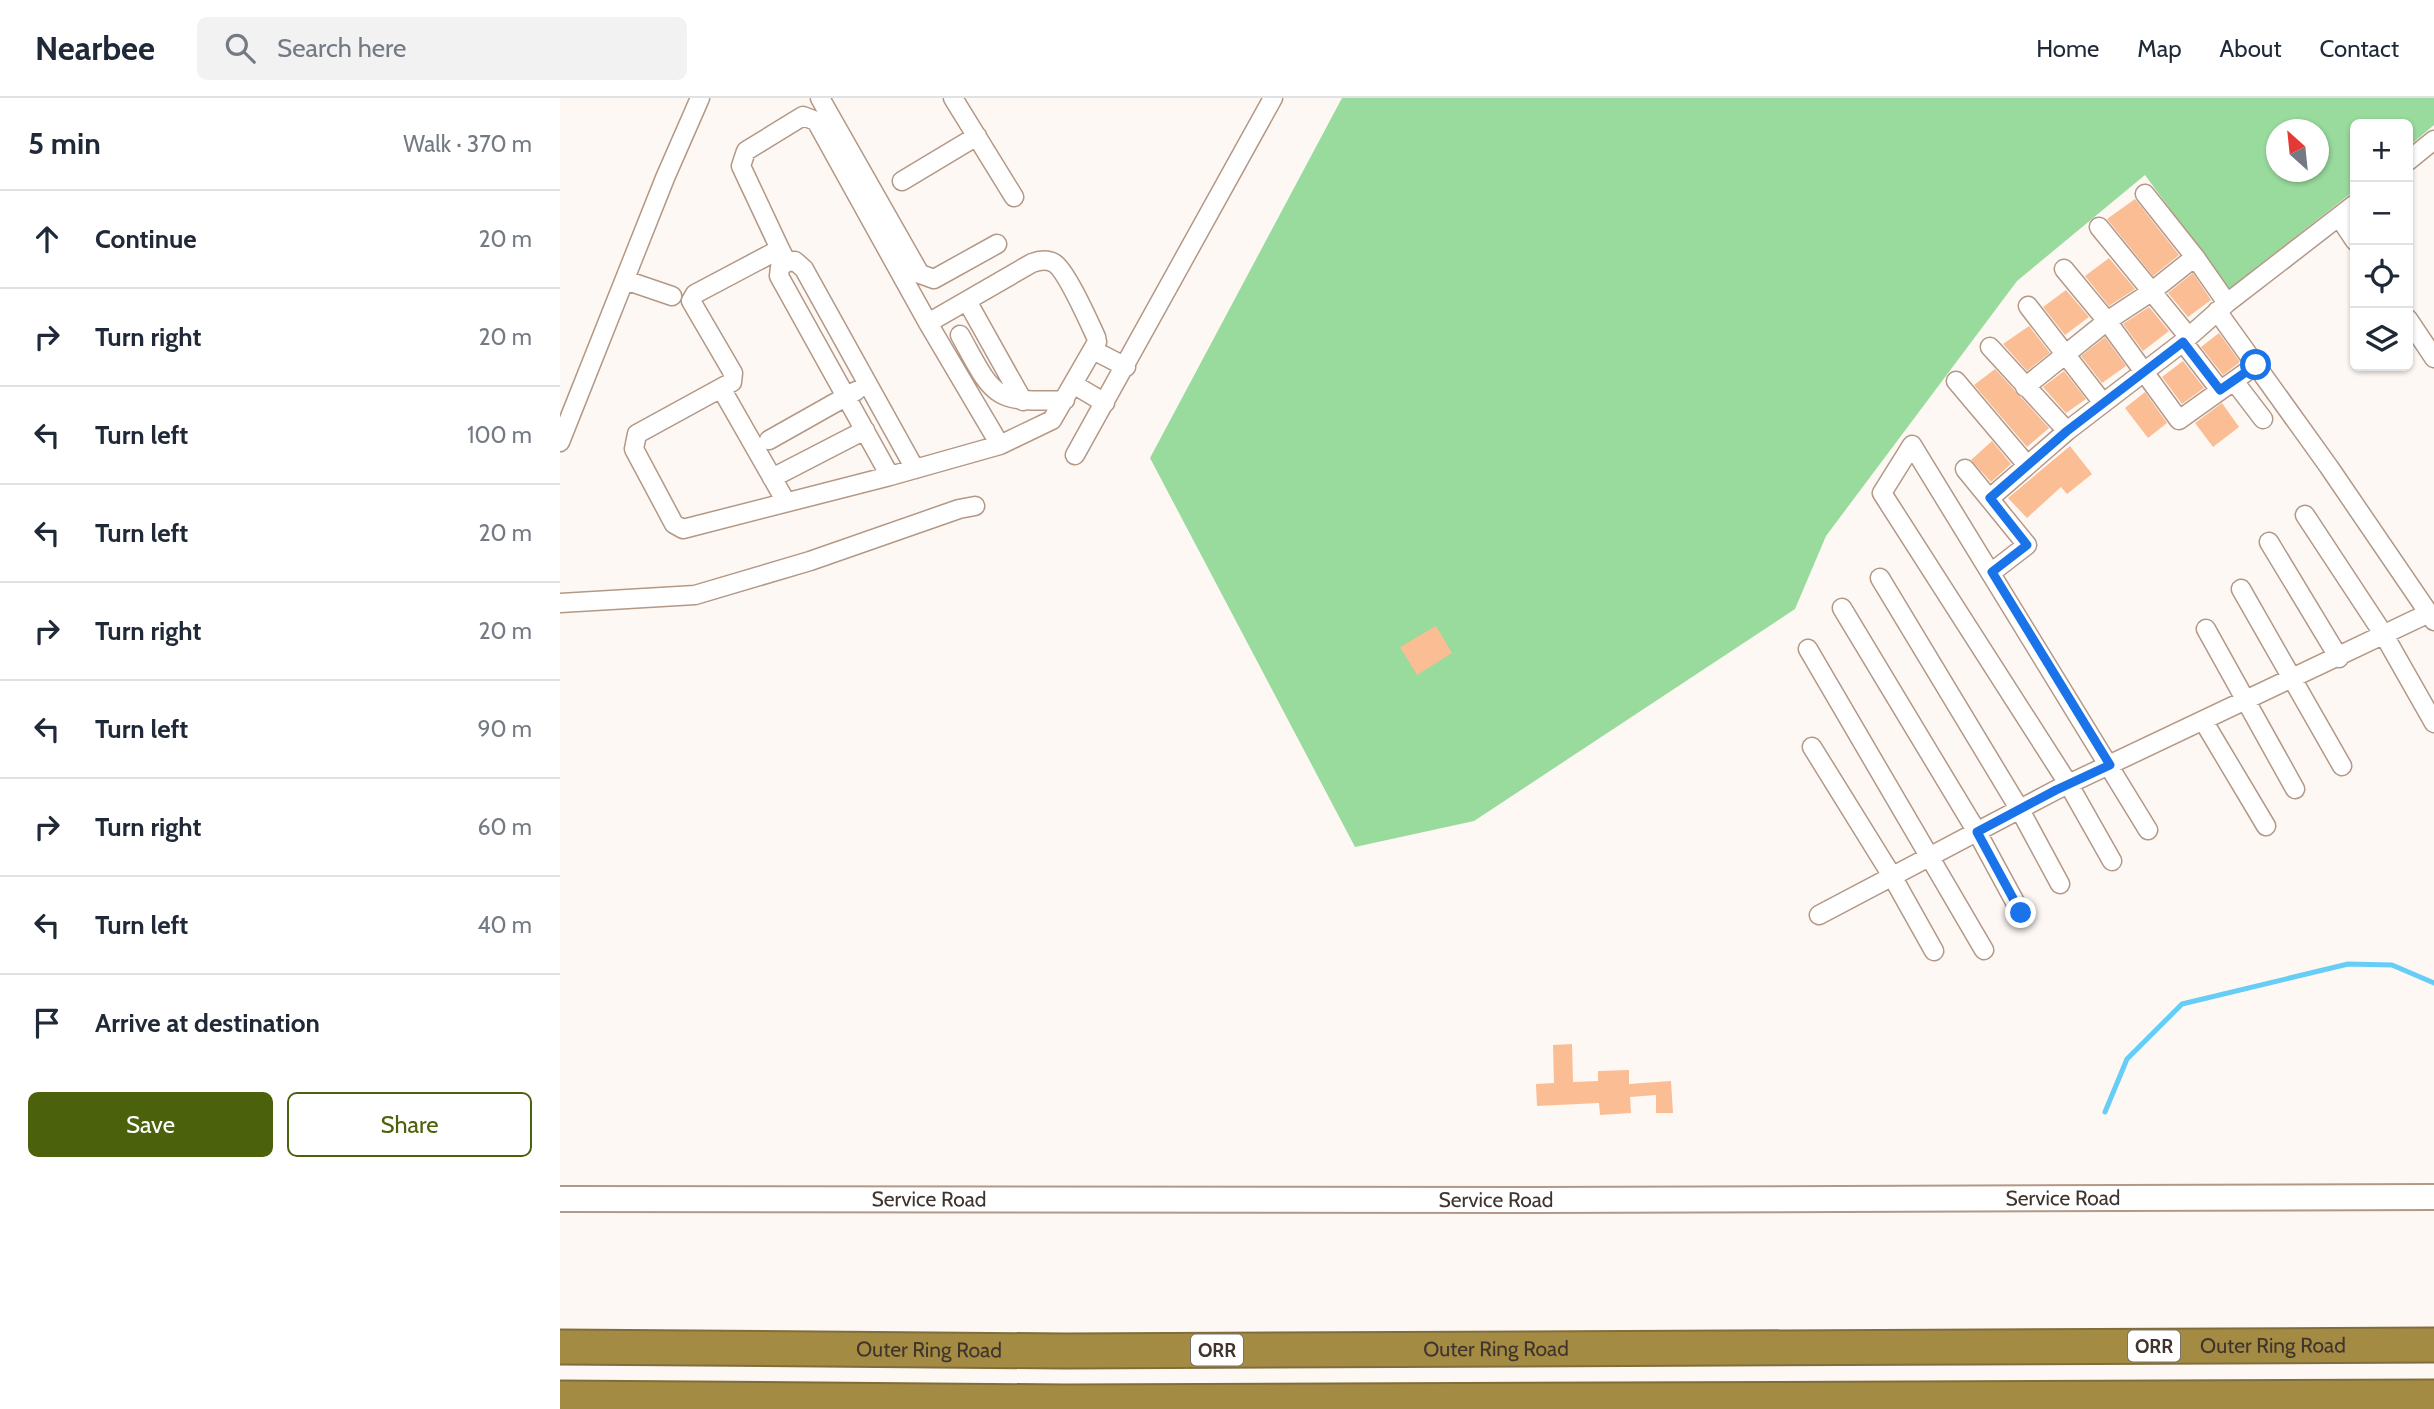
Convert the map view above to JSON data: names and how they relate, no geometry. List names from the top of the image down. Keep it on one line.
{"streets":{"highway":["ORR","Outer Ring Road"],"main road":["Service Road"]},"north":"top left","page":{"header":"Nearbee","search":"Search here","nav":["Home","Map","About","Contact"],"heading":["5 min","Walk · 370 m"],"map_buttons":["+","−"],"list":[["Continue","20 m"],["Turn right","20 m"],["Turn left","100 m"],["Turn left","20 m"],["Turn right","20 m"],["Turn left","90 m"],["Turn right","60 m"],["Turn left","40 m"],"Arrive at destination"],"buttons":["Save","Share"]}}
